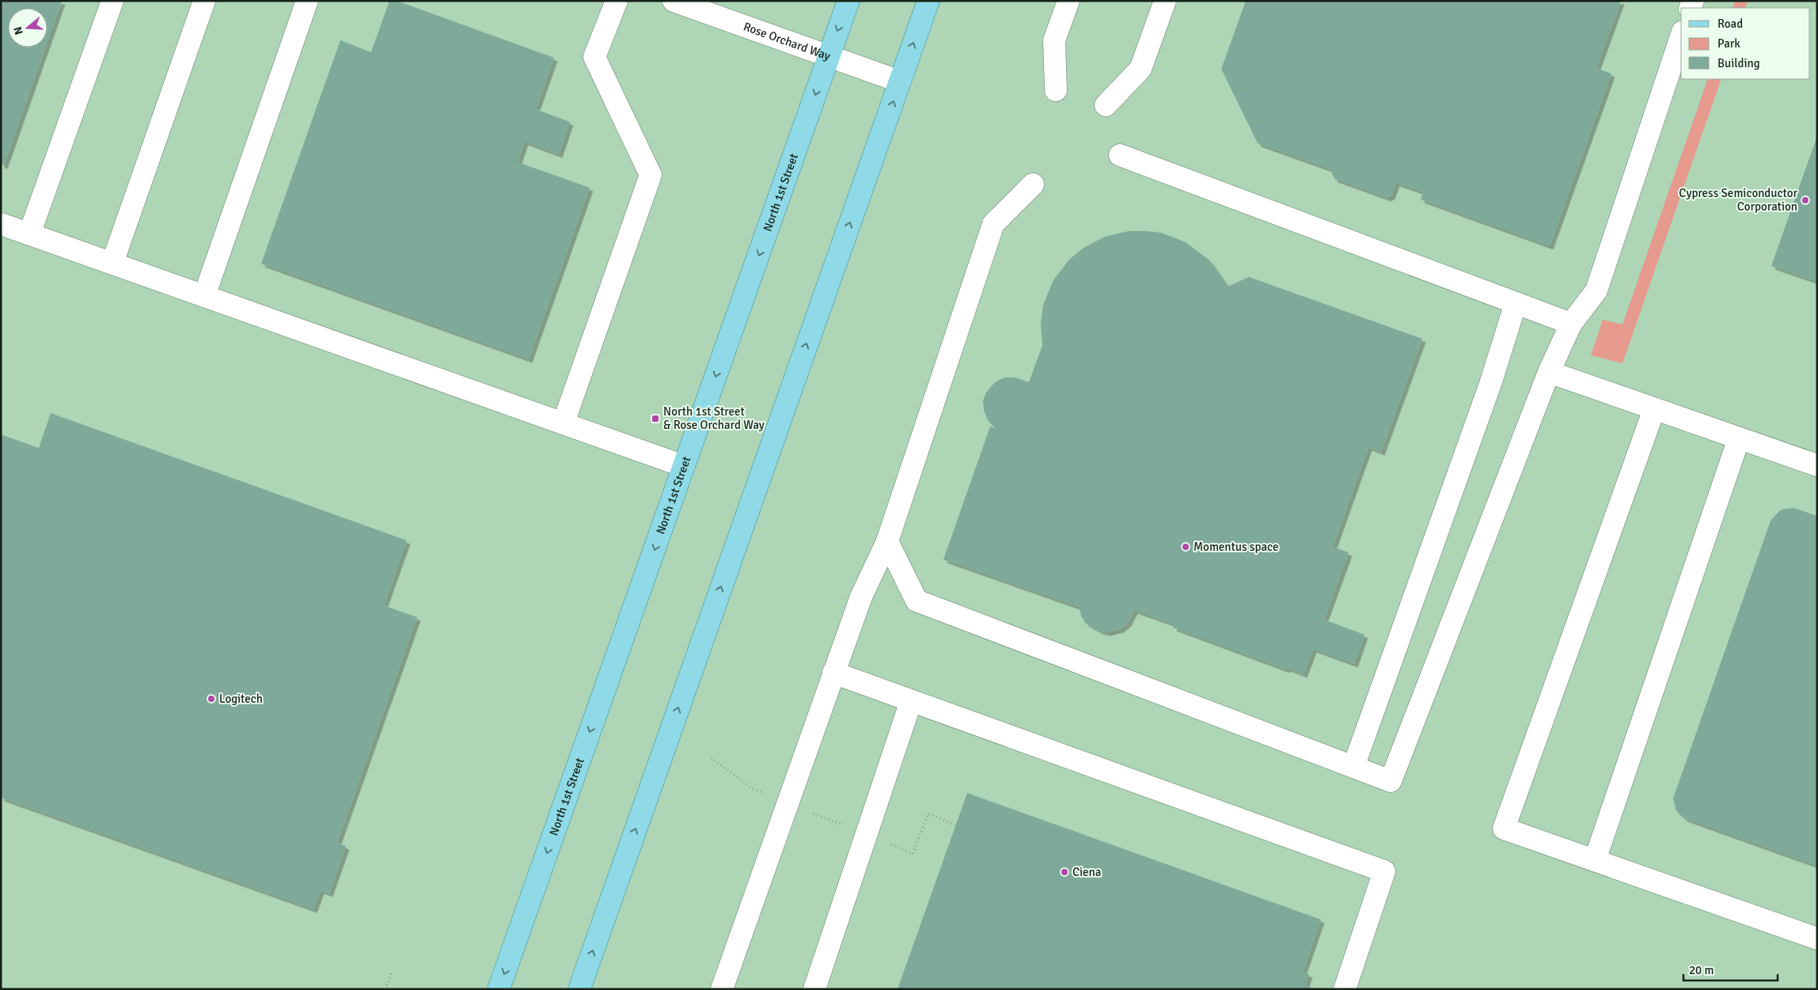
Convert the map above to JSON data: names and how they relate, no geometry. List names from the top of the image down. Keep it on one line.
{"streets":{"main road":["North 1st Street"],"street":["Rose Orchard Way"]},"crossings":[["Rose Orchard Way","North 1st Street"]],"places":{"other":["Cypress Semiconductor Corporation","Momentus space","Logitech","Ciena"],"transit":["North 1st Street & Rose Orchard Way"]},"legend":["Road","Park","Building"],"scale_bar":"20 m","north":"left"}
